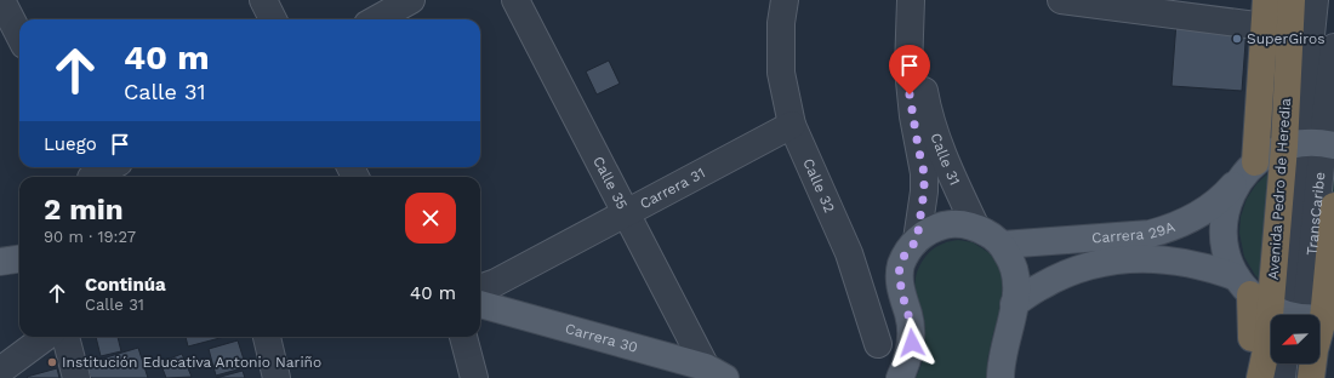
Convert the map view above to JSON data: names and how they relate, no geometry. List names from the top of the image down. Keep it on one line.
{"streets":{"highway":["Avenida Pedro de Heredia"],"main road":["Carrera 29A","Carrera 30"],"street":["Calle 31","Calle 35","Calle 32","Carrera 31","TransCaribe"]},"crossings":[["Calle 35","Carrera 31"],["Calle 35","Carrera 30"],["Calle 32","Carrera 31"],["Avenida Pedro de Heredia","TransCaribe"],["Avenida Pedro de Heredia","Carrera 29A"],["TransCaribe","Carrera 29A"]],"places":["SuperGiros","Institución Educativa Antonio Nariño"],"north":"bottom left","page":{"turn":["40 m","Calle 31"],"then":"Luego","heading":["2 min","90 m · 19:27"],"list":[{"name":"Continúa","note":"Calle 31","value":"40 m"}]}}
